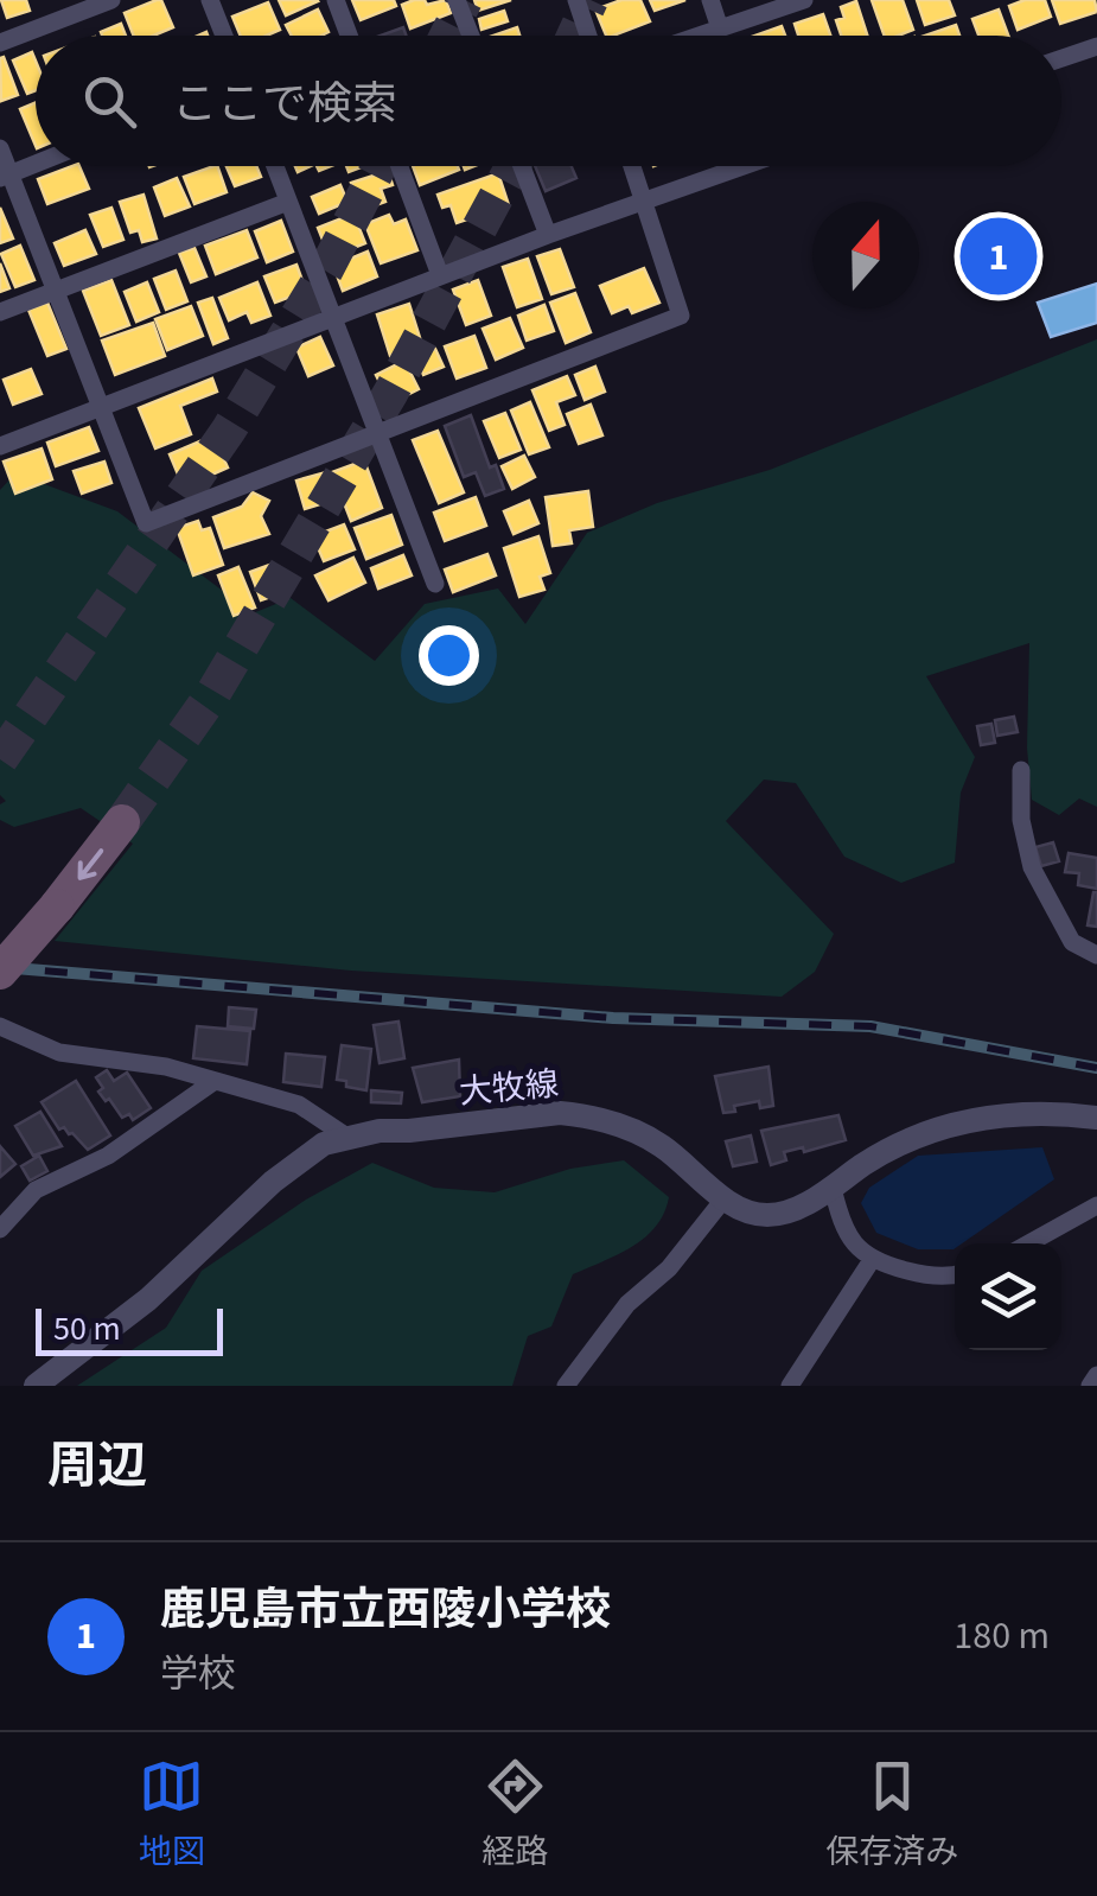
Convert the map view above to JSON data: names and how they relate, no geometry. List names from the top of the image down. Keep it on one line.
{"streets":{"street":["大牧線"]},"scale_bar":"50 m","north":"top","page":{"search":"ここで検索","pins":"1","scale":"50 m","heading":"周辺","list":[{"mark":"1","name":"鹿児島市立西陵小学校","note":"学校","value":"180 m"}],"nav":["地図","経路","保存済み"]}}
